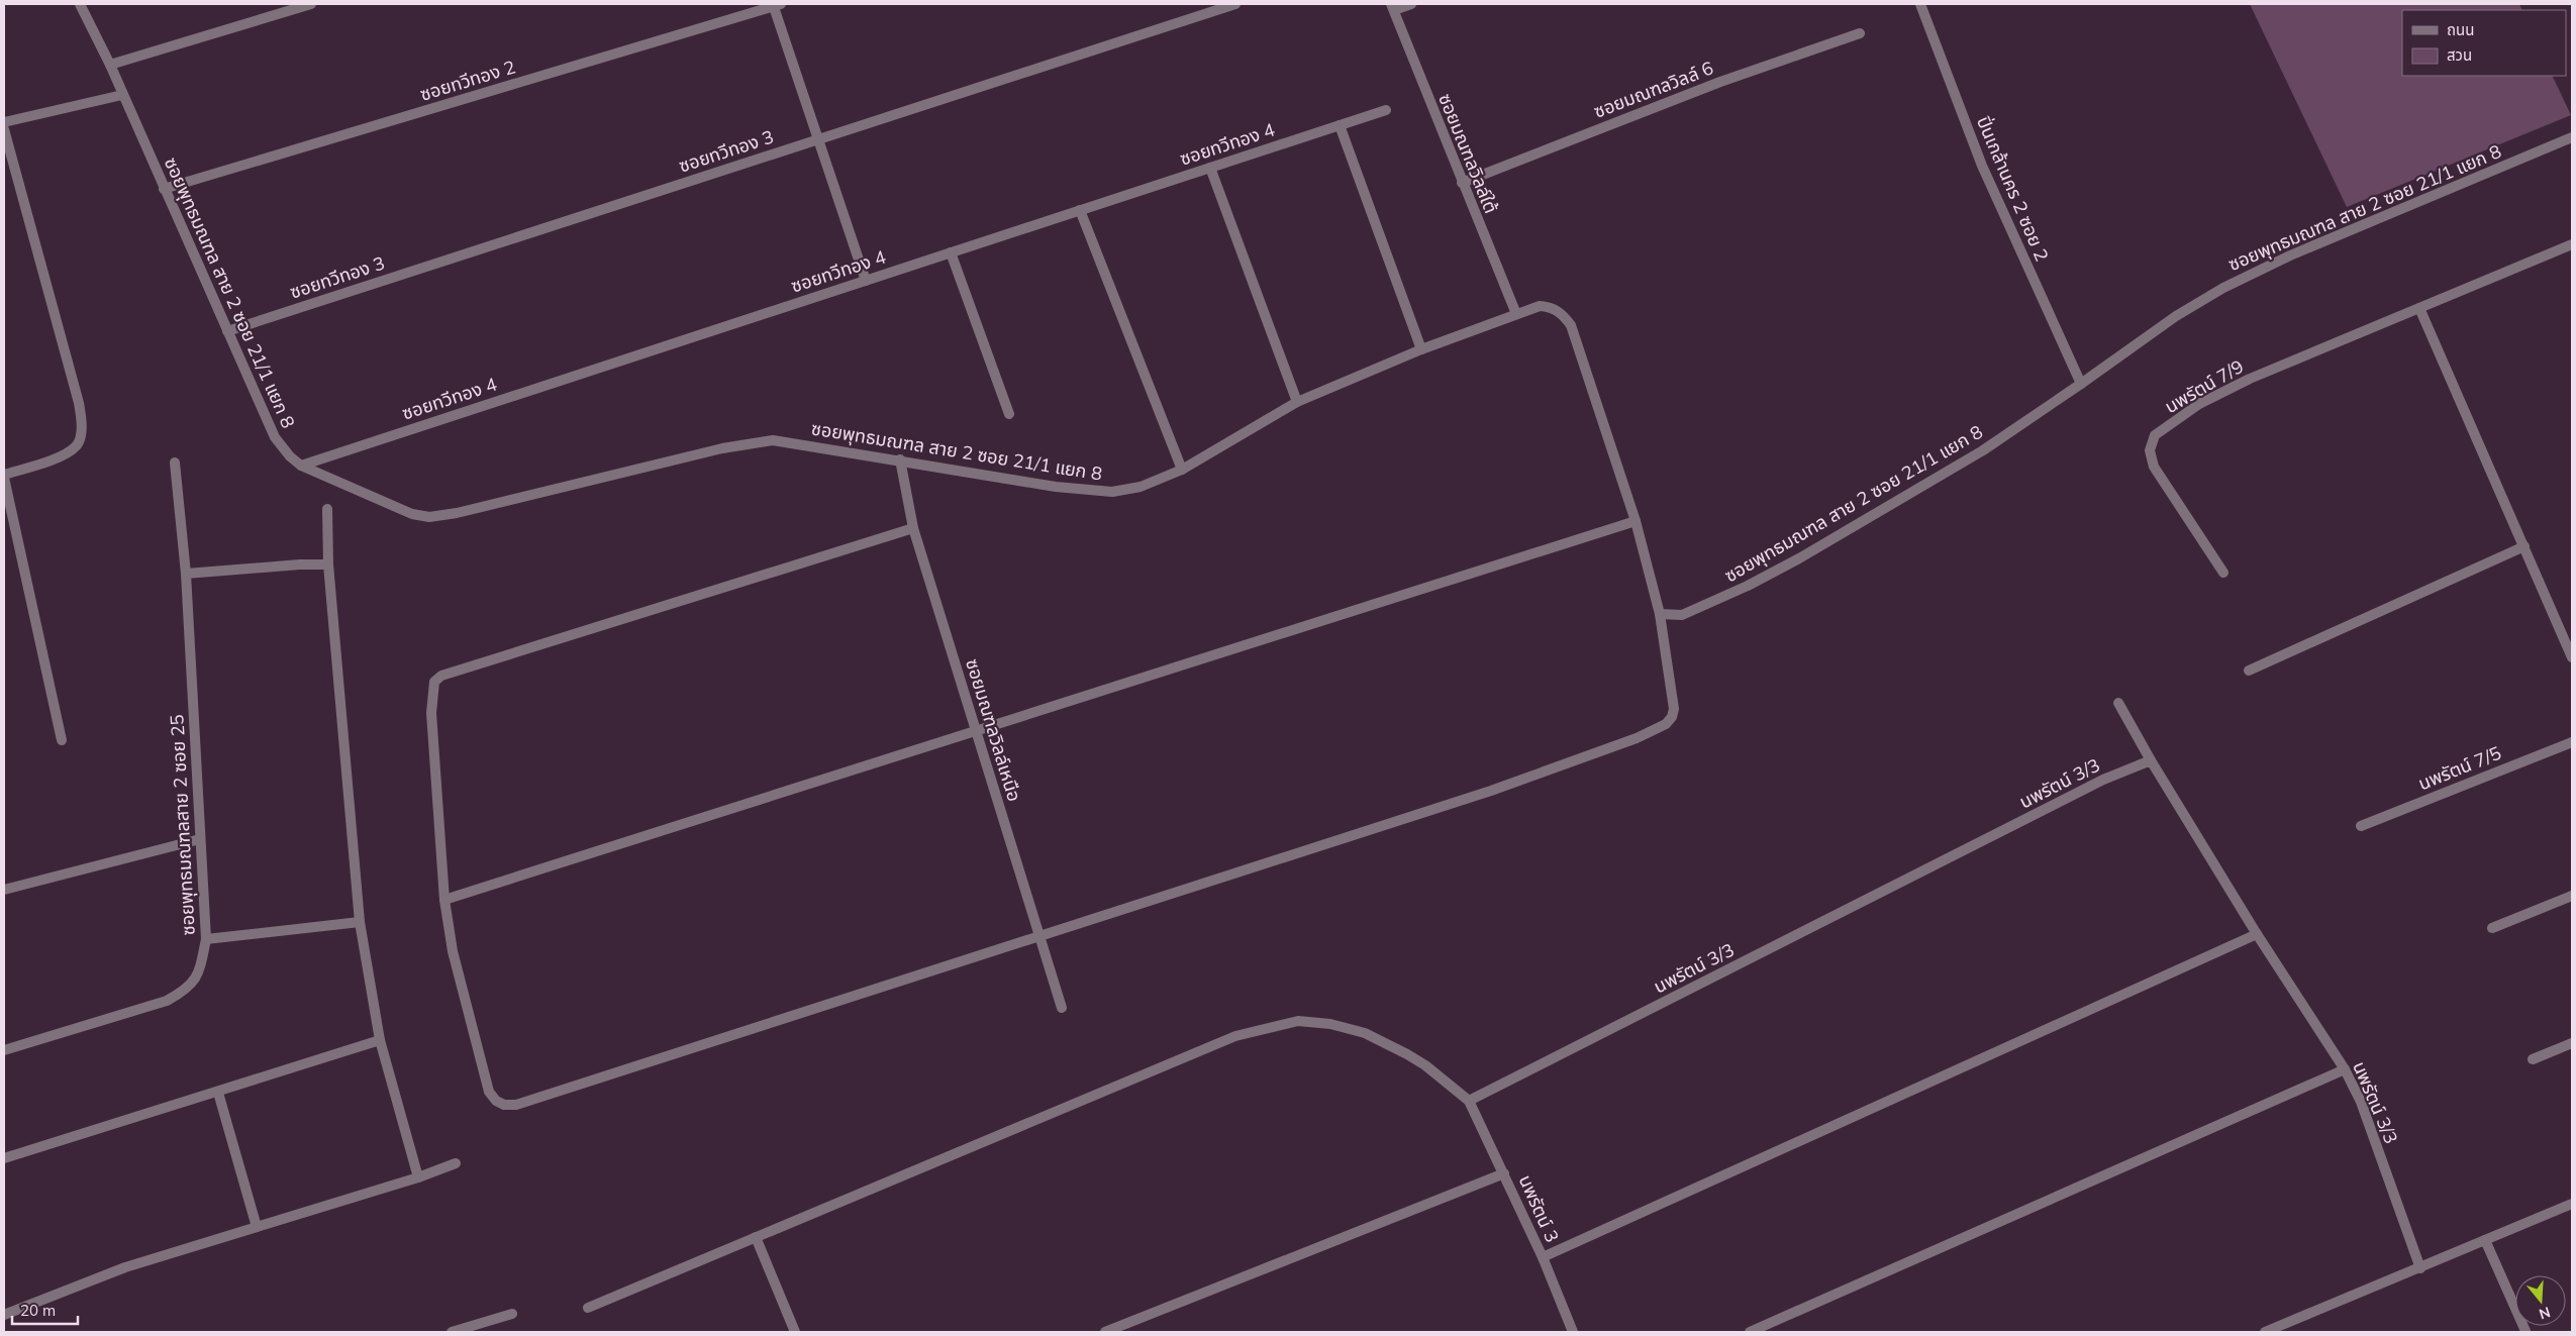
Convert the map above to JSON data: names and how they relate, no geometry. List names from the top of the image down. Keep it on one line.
{"streets":{"street":["ซอยทวีทอง 2","ซอยมณฑลวิลล์ 6","ซอยทวีทอง 4","ซอยทวีทอง 3","ซอยมณฑลวิลล์ใต้","ปิ่นเกล้านคร 2 ซอย 2","ซอยพุทธมณฑล สาย 2 ซอย 21/1 แยก 8","นพรัตน์ 7/9","ซอยมณฑลวิลล์เหนือ","นพรัตน์ 7/5","นพรัตน์ 3/3","ซอยพุทธมณฑลสาย 2 ซอย 25","นพรัตน์ 3"]},"crossings":[["ซอยทวีทอง 2","ซอยพุทธมณฑล สาย 2 ซอย 21/1 แยก 8"],["ซอยมณฑลวิลล์ 6","ซอยมณฑลวิลล์ใต้"],["ซอยทวีทอง 4","ซอยพุทธมณฑล สาย 2 ซอย 21/1 แยก 8"],["ซอยทวีทอง 3","ซอยพุทธมณฑล สาย 2 ซอย 21/1 แยก 8"],["ซอยมณฑลวิลล์ใต้","ซอยพุทธมณฑล สาย 2 ซอย 21/1 แยก 8"],["ปิ่นเกล้านคร 2 ซอย 2","ซอยพุทธมณฑล สาย 2 ซอย 21/1 แยก 8"],["ซอยพุทธมณฑล สาย 2 ซอย 21/1 แยก 8","ซอยมณฑลวิลล์เหนือ"],["นพรัตน์ 3/3","นพรัตน์ 3"]],"legend":["ถนน","สวน"],"scale_bar":"20 m","north":"bottom"}
